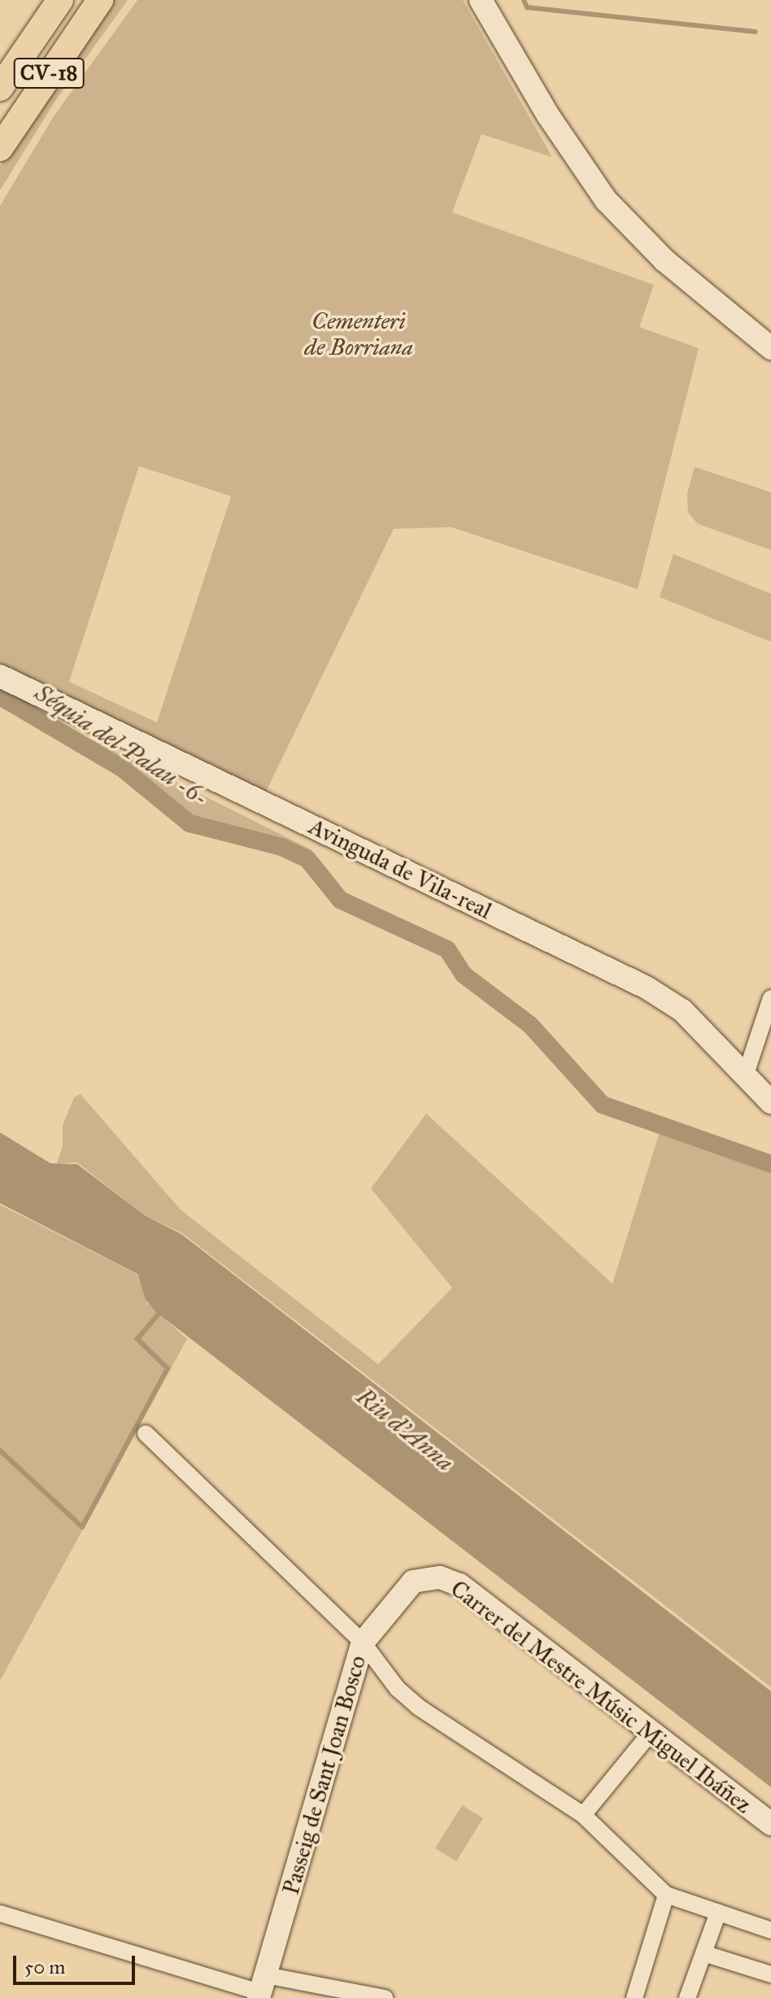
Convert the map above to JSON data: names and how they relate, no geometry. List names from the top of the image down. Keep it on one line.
{"streets":{"main road":["CV-18"],"street":["Avinguda de Vila-real","Carrer del Mestre Músic Miguel Ibáñez","Passeig de Sant Joan Bosco"]},"crossings":[["Carrer del Mestre Músic Miguel Ibáñez","Passeig de Sant Joan Bosco"]],"water":["Séquia del Palau -6-","Riu d'Anna"],"parks":["Cementeri de Borriana"],"scale_bar":"50 m"}
